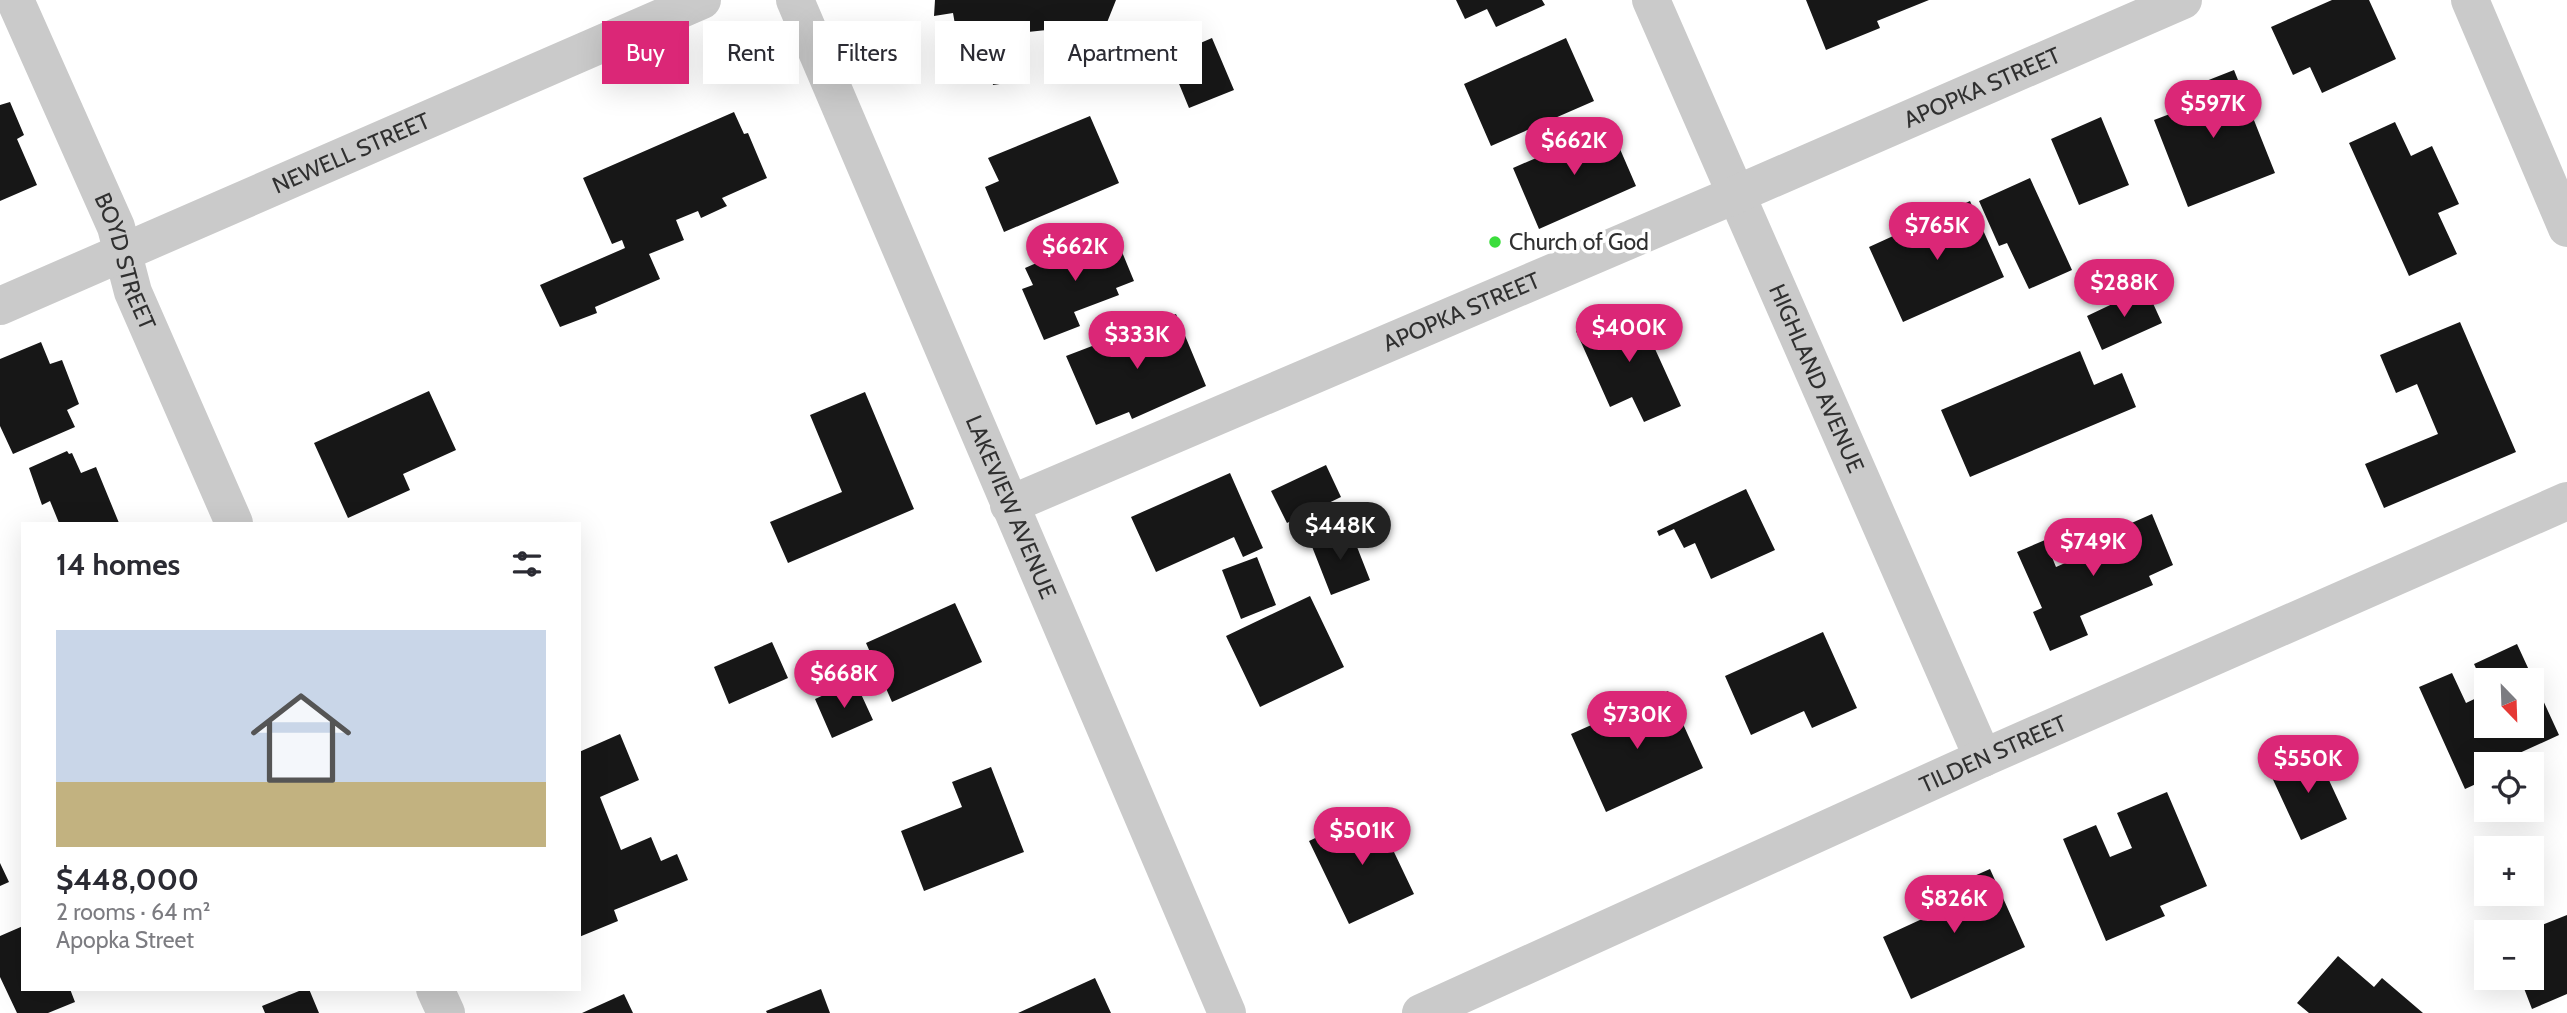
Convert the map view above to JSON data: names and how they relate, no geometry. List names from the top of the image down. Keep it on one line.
{"streets":{"street":["APOPKA STREET","NEWELL STREET","BOYD STREET","HIGHLAND AVENUE","LAKEVIEW AVENUE","TILDEN STREET"]},"crossings":[["APOPKA STREET","HIGHLAND AVENUE"],["APOPKA STREET","LAKEVIEW AVENUE"],["NEWELL STREET","BOYD STREET"],["HIGHLAND AVENUE","TILDEN STREET"]],"places":["Church of God"],"north":"bottom right","page":{"chip":["Buy","Rent","Filters","New","Apartment"],"price":["$597K","$662K","$765K","$662K","$288K","$400K","$333K","$448K","$749K","$668K","$730K","$550K","$501K","$826K"],"heading":"14 homes","list":[{"name":"$448,000","note":"2 rooms · 64 m² · Apopka Street"}],"map_buttons":["+","−"]}}
